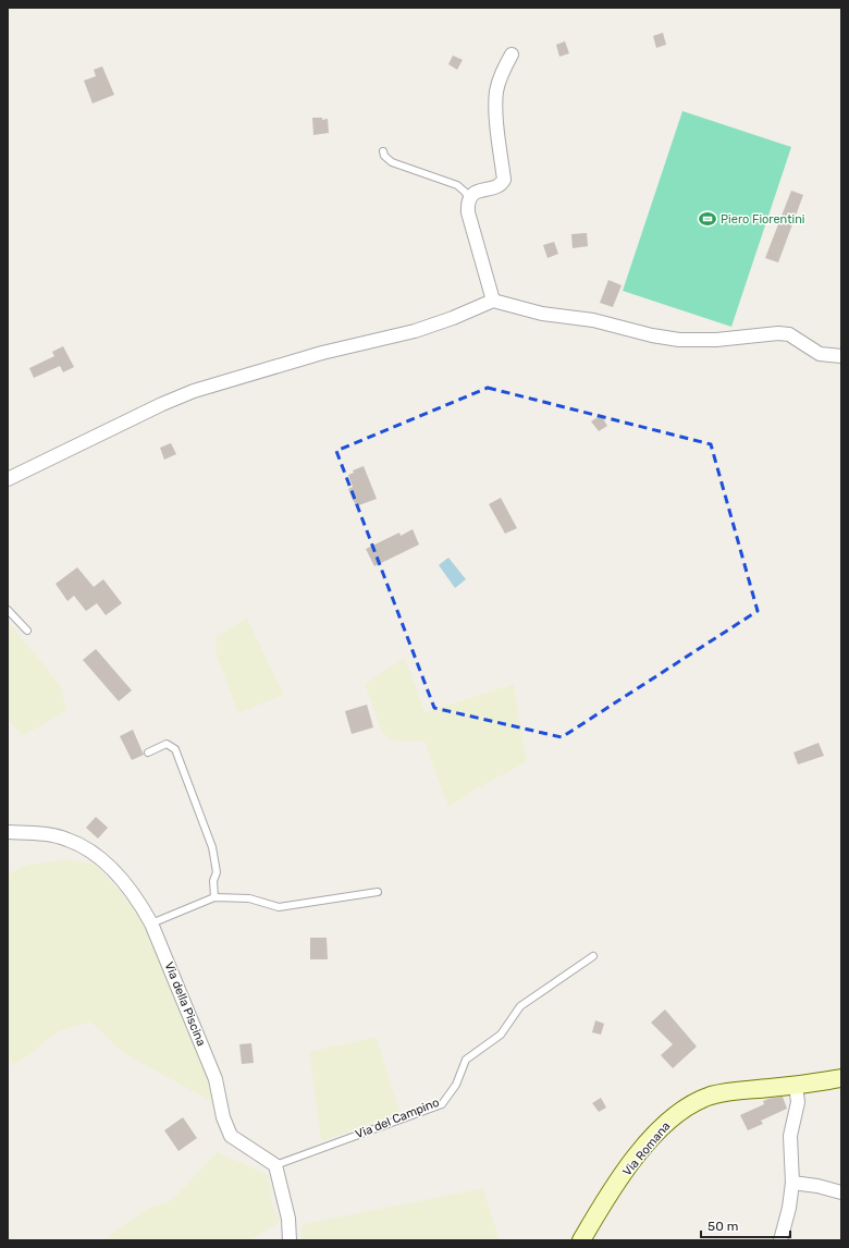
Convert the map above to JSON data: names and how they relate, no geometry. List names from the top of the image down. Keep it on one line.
{"streets":{"street":["Via della Piscina","Via Romana"],"lane":["Via del Campino"]},"crossings":[["Via della Piscina","Via del Campino"]],"places":{"sports":["Piero Fiorentini"]},"scale_bar":"50 m"}
